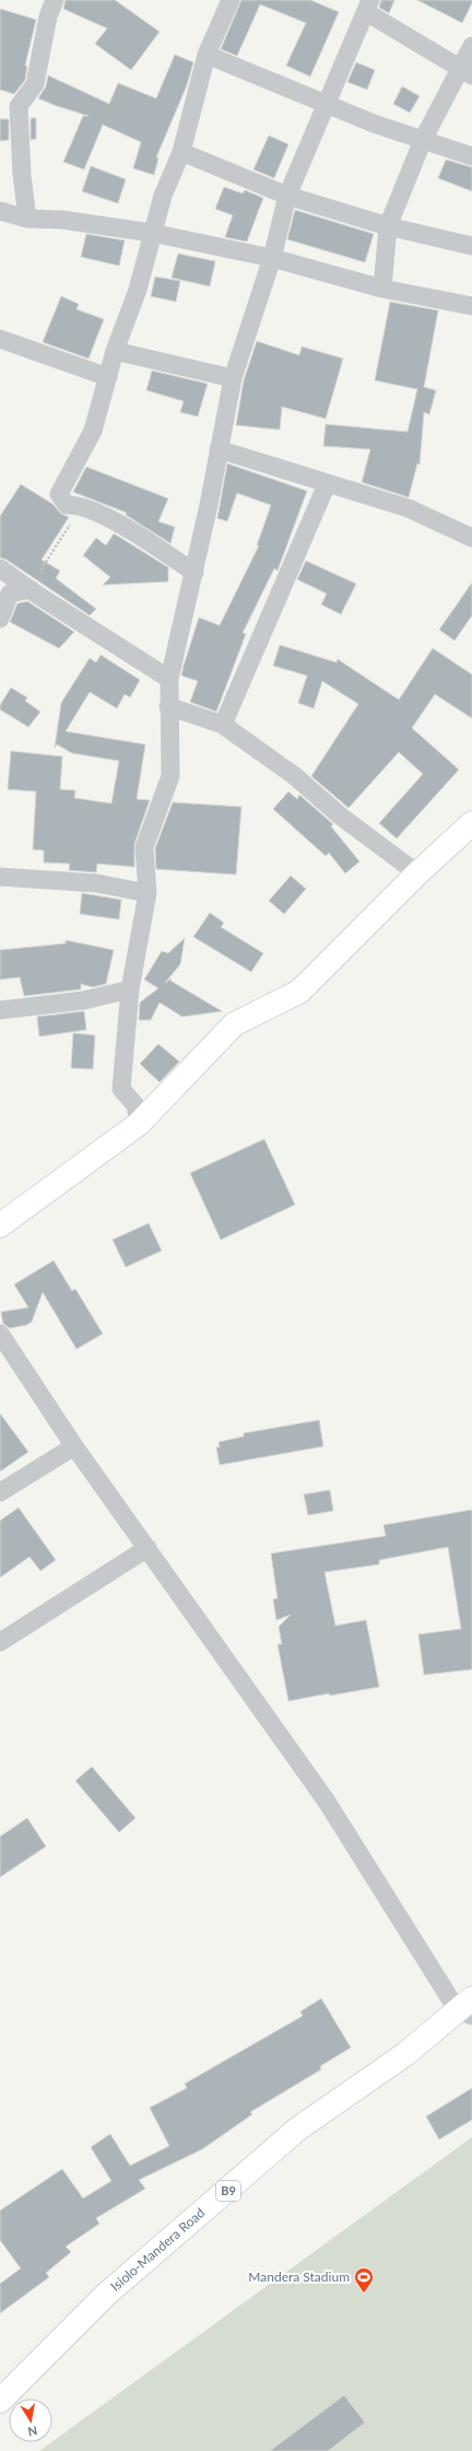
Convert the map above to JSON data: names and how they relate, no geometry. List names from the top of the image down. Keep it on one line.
{"streets":{"main road":["B9","Isiolo-Mandera Road"]},"places":{"sports":["Mandera Stadium"]},"north":"bottom"}
